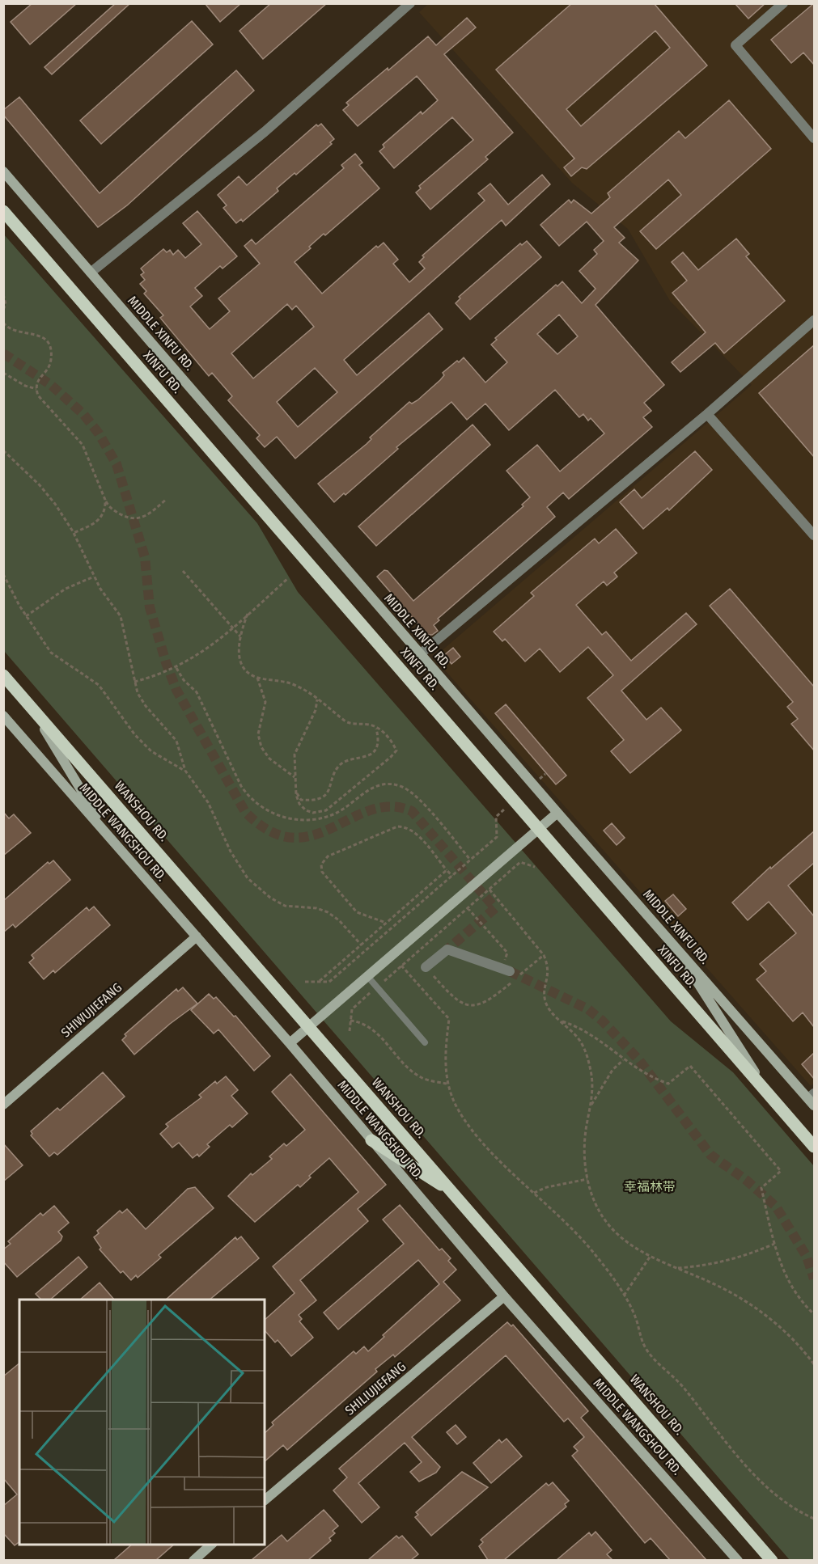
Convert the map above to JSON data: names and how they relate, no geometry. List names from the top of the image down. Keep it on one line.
{"streets":{"main road":["MIDDLE XINFU RD.","XINFU RD.","WANSHOU RD.","MIDDLE WANGSHOU RD.","SHIWUJIEFANG","SHILIUJIEFANG"]},"crossings":[["MIDDLE WANGSHOU RD.","SHIWUJIEFANG"],["MIDDLE WANGSHOU RD.","SHILIUJIEFANG"]],"parks":["幸福林带"]}
